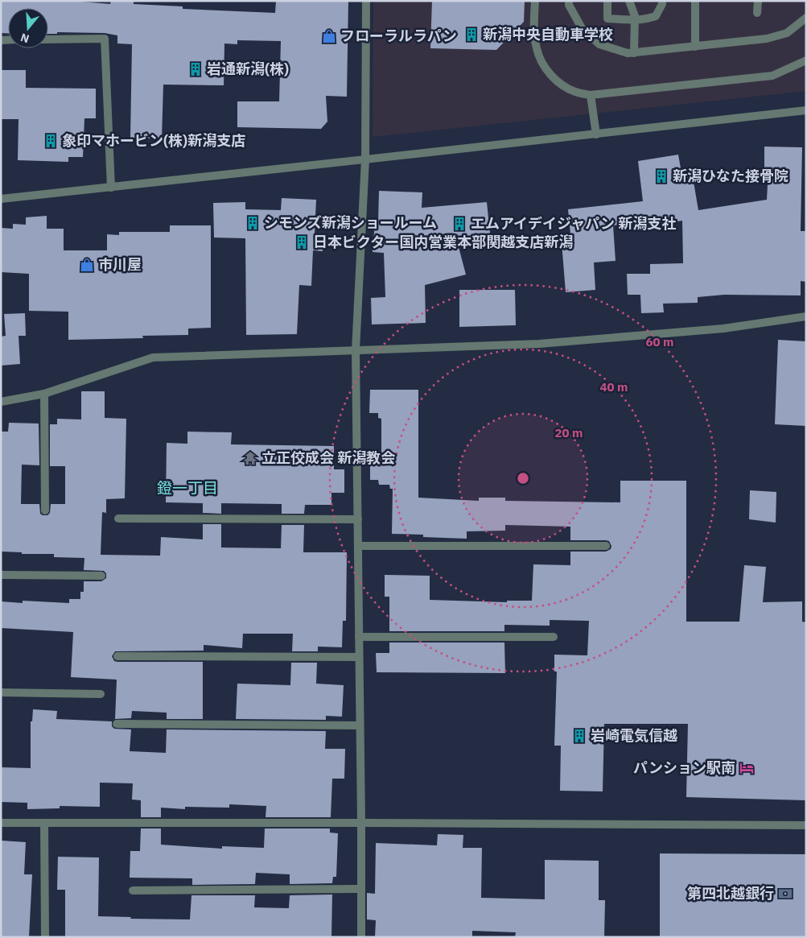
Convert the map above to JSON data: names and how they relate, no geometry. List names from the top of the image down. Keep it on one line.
{"districts":["鐙一丁目"],"places":{"building":["新潟中央自動車学校","岩通新潟(株)","象印マホービン(株)新潟支店","新潟ひなた接骨院","シモンズ新潟ショールーム","エムアイデイジャパン 新潟支社","日本ビクター国内営業本部関越支店新潟","岩崎電気信越"],"shop":["フローラルラパン","市川屋"],"temple":["立正佼成会 新潟教会"],"hotel":["パンション駅南"],"bank":["第四北越銀行"]},"north":"bottom","rings":["60 m","40 m","20 m"]}
